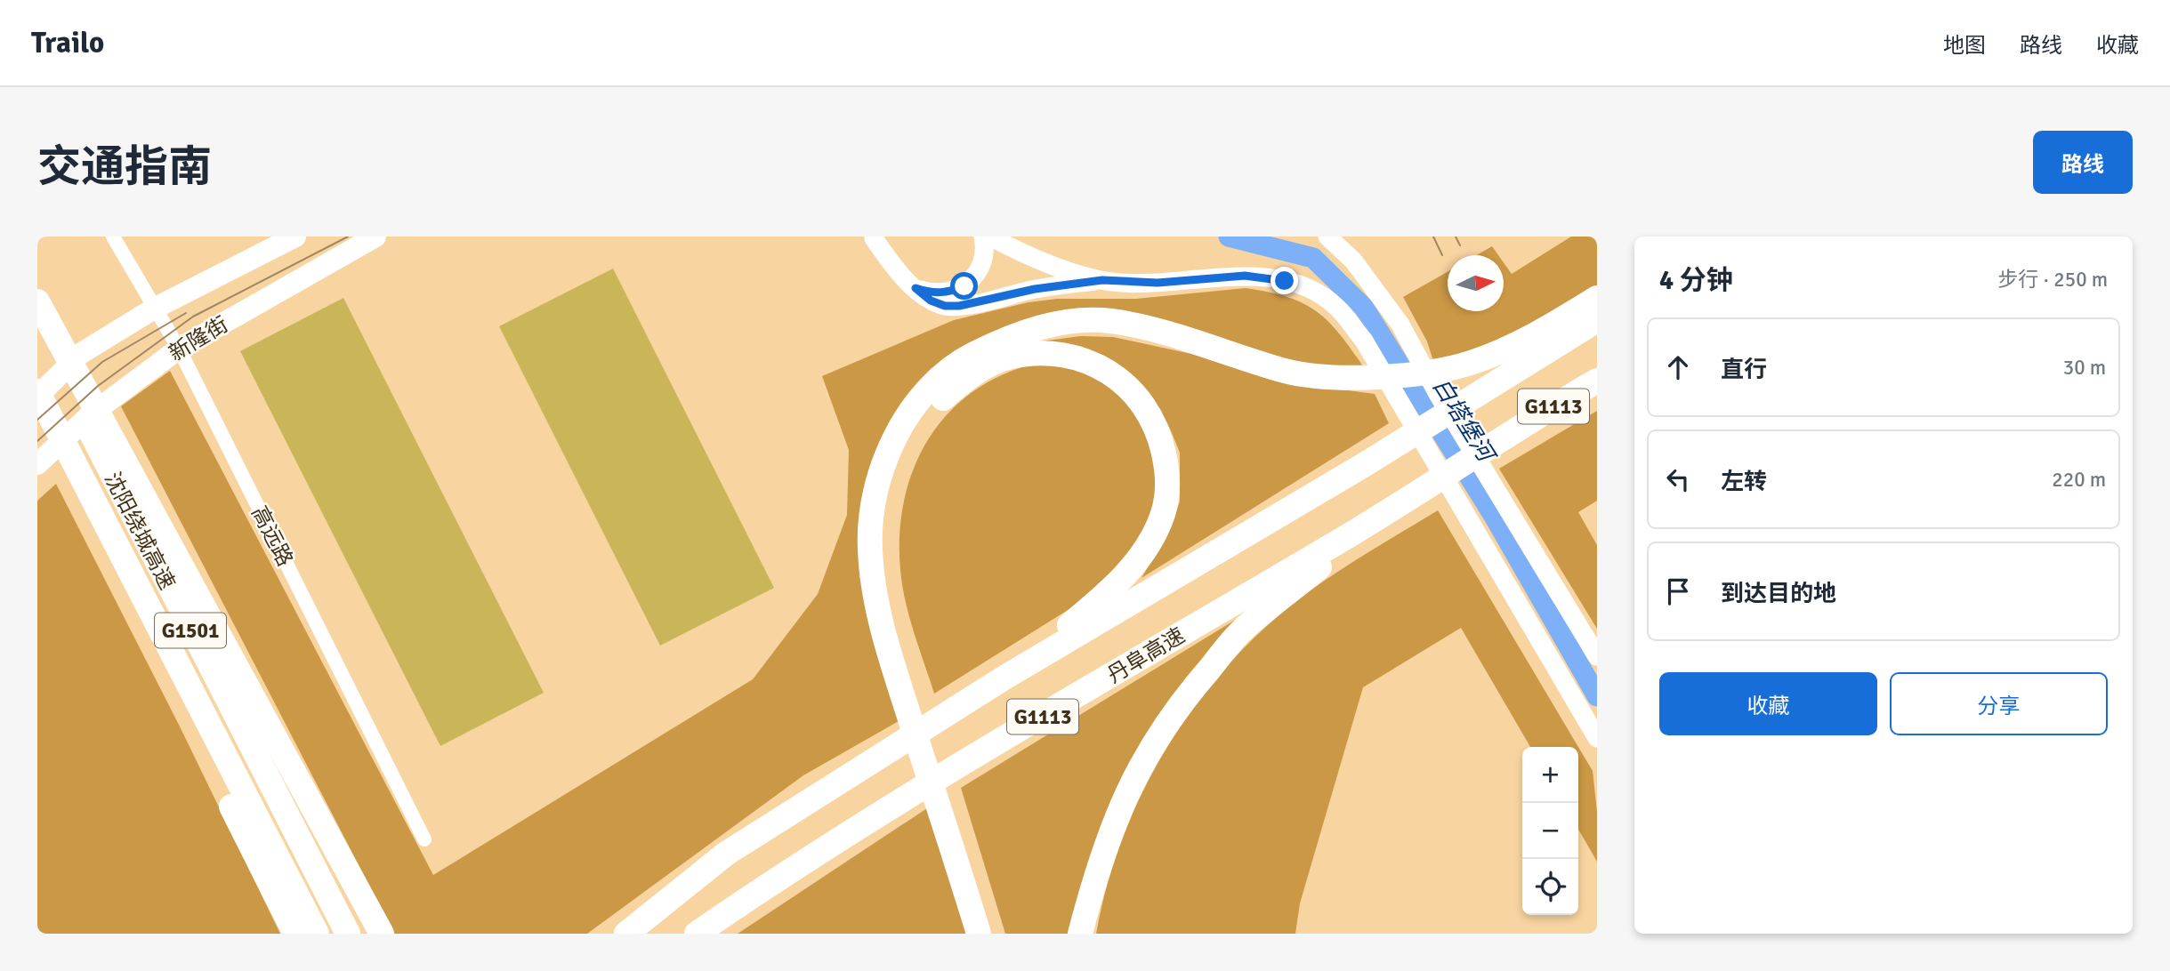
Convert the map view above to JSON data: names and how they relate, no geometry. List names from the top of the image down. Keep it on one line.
{"streets":{"highway":["G1113","沈阳绕城高速","G1501","丹阜高速"],"main road":["新隆街"],"street":["高远路"]},"crossings":[["新隆街","高远路"]],"water":["白塔堡河"],"north":"right","page":{"header":"Trailo","nav":["地图","路线","收藏"],"title":"交通指南","buttons":["路线",["收藏","分享"]],"heading":["4 分钟","步行 · 250 m"],"list":[["直行","30 m"],["左转","220 m"],"到达目的地"],"map_buttons":["+","−"]}}
